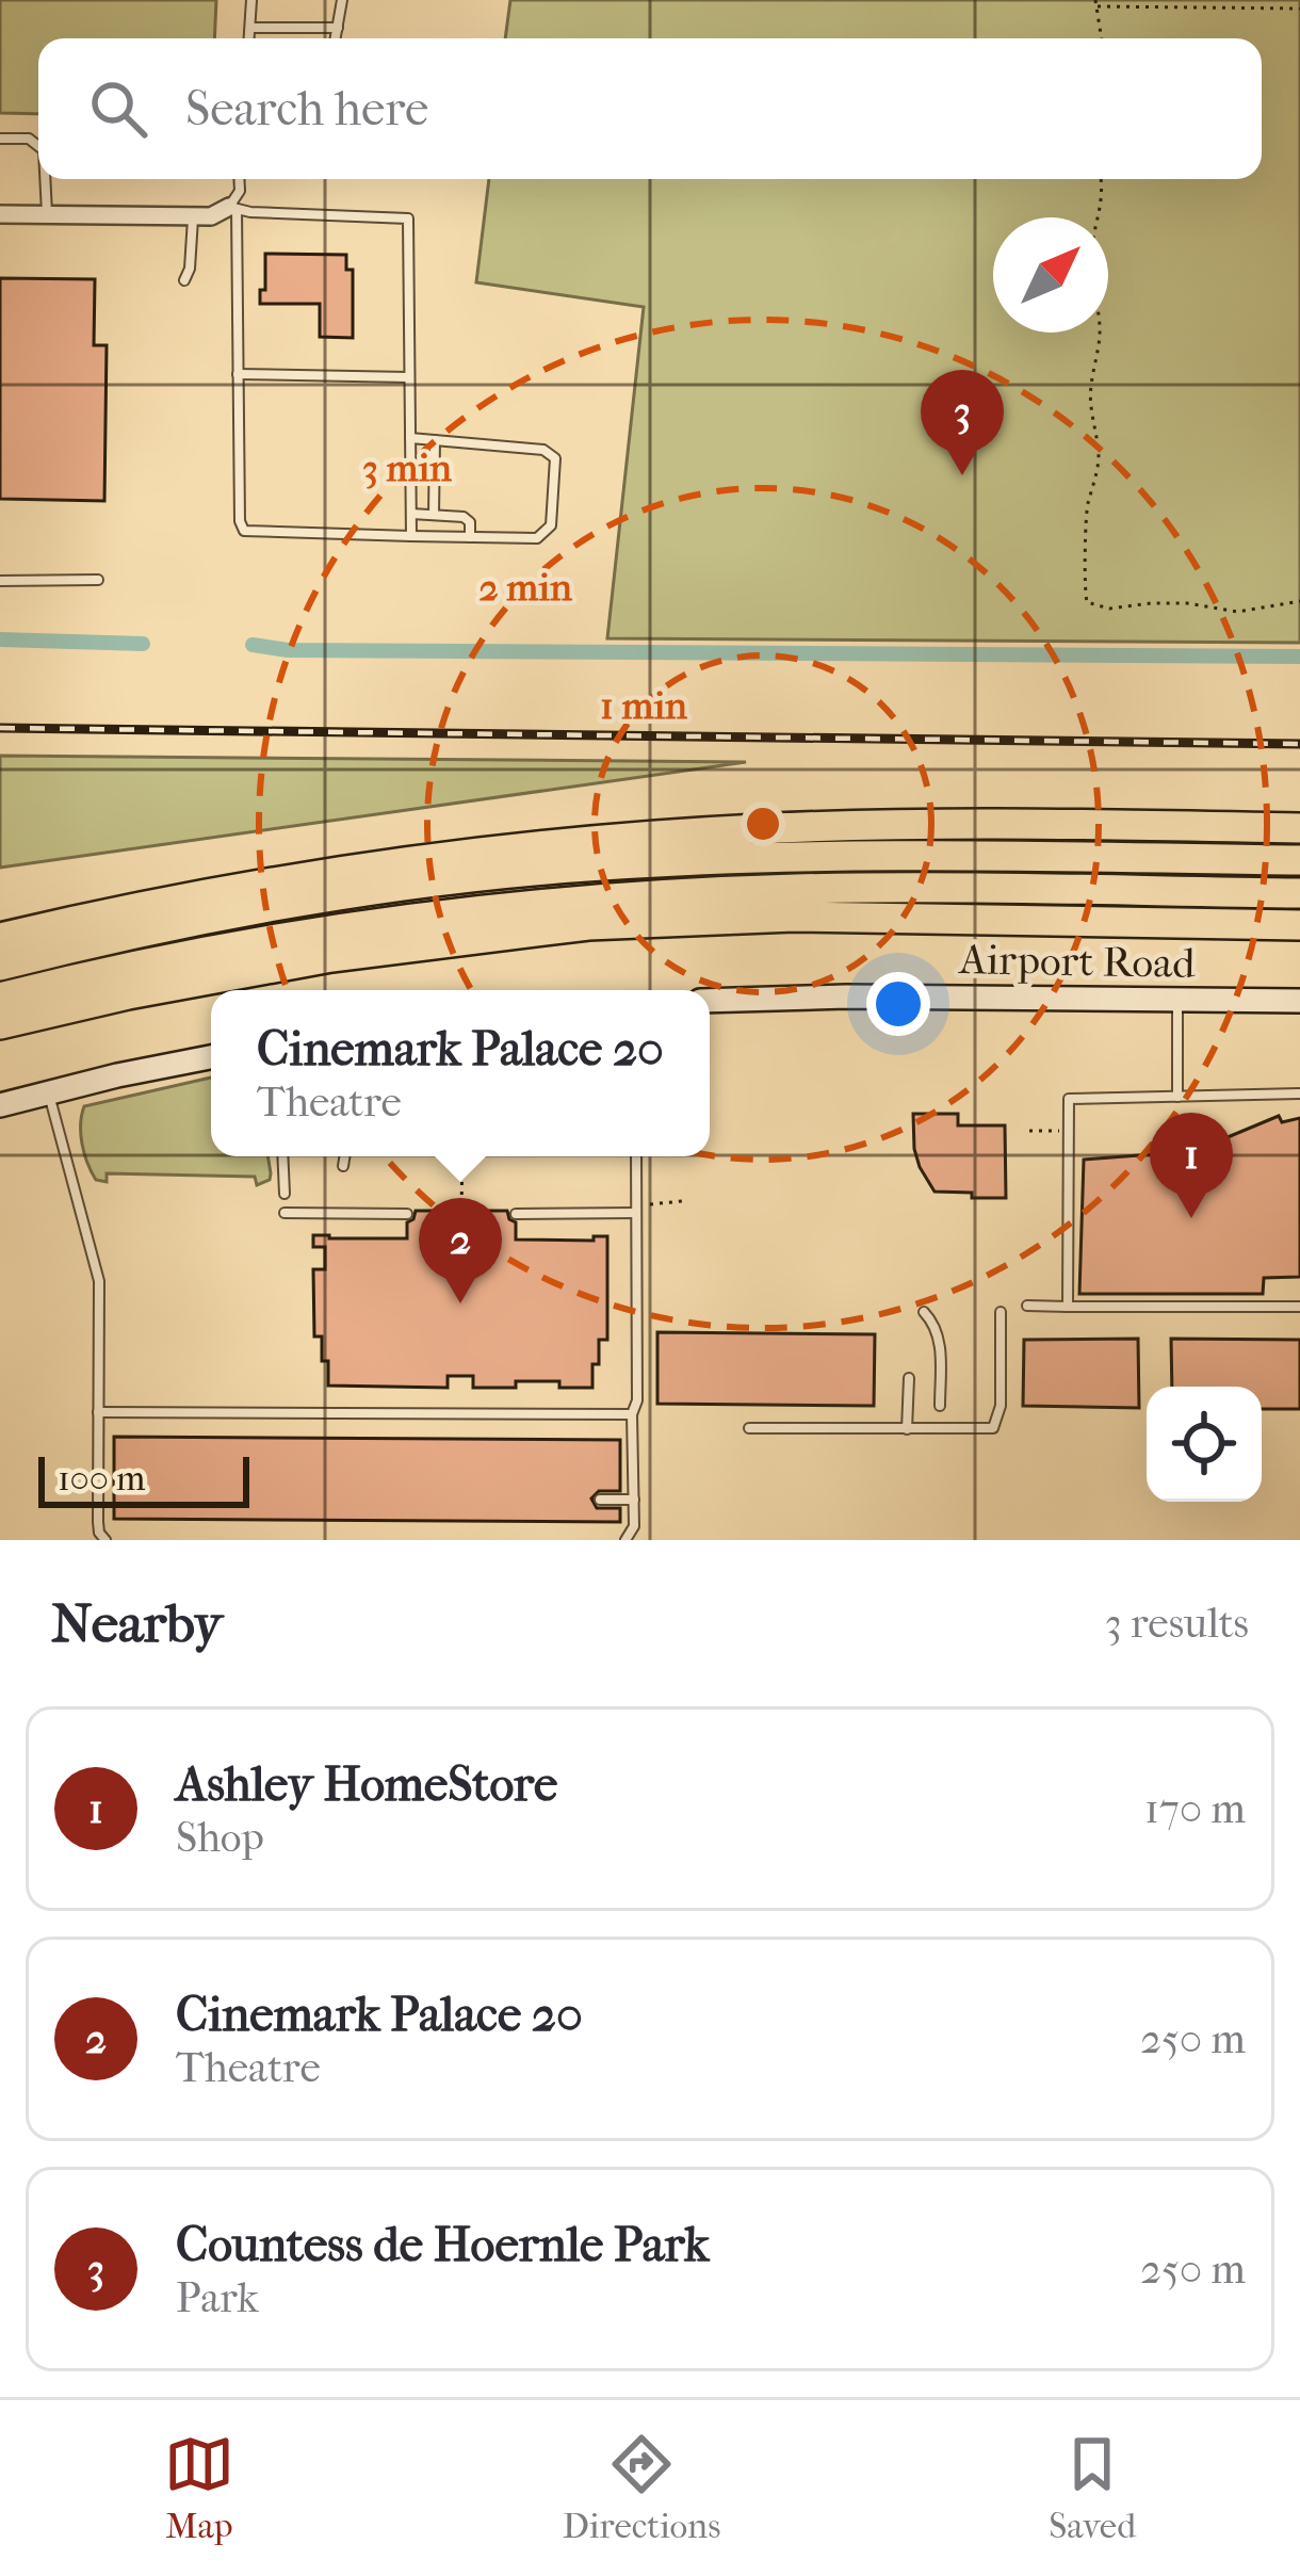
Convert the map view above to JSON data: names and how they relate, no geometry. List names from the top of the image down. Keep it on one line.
{"streets":{"street":["Airport Road"]},"scale_bar":"100 m","north":"top right","page":{"search":"Search here","pins":["3","1","2"],"popup":["Cinemark Palace 20","Theatre"],"scale":"100 m","heading":["Nearby","3 results"],"list":[{"mark":"1","name":"Ashley HomeStore","note":"Shop","value":"170 m"},{"mark":"2","name":"Cinemark Palace 20","note":"Theatre","value":"250 m"},{"mark":"3","name":"Countess de Hoernle Park","note":"Park","value":"250 m"}],"nav":["Map","Directions","Saved"]},"rings":["3 min","2 min","1 min"]}
